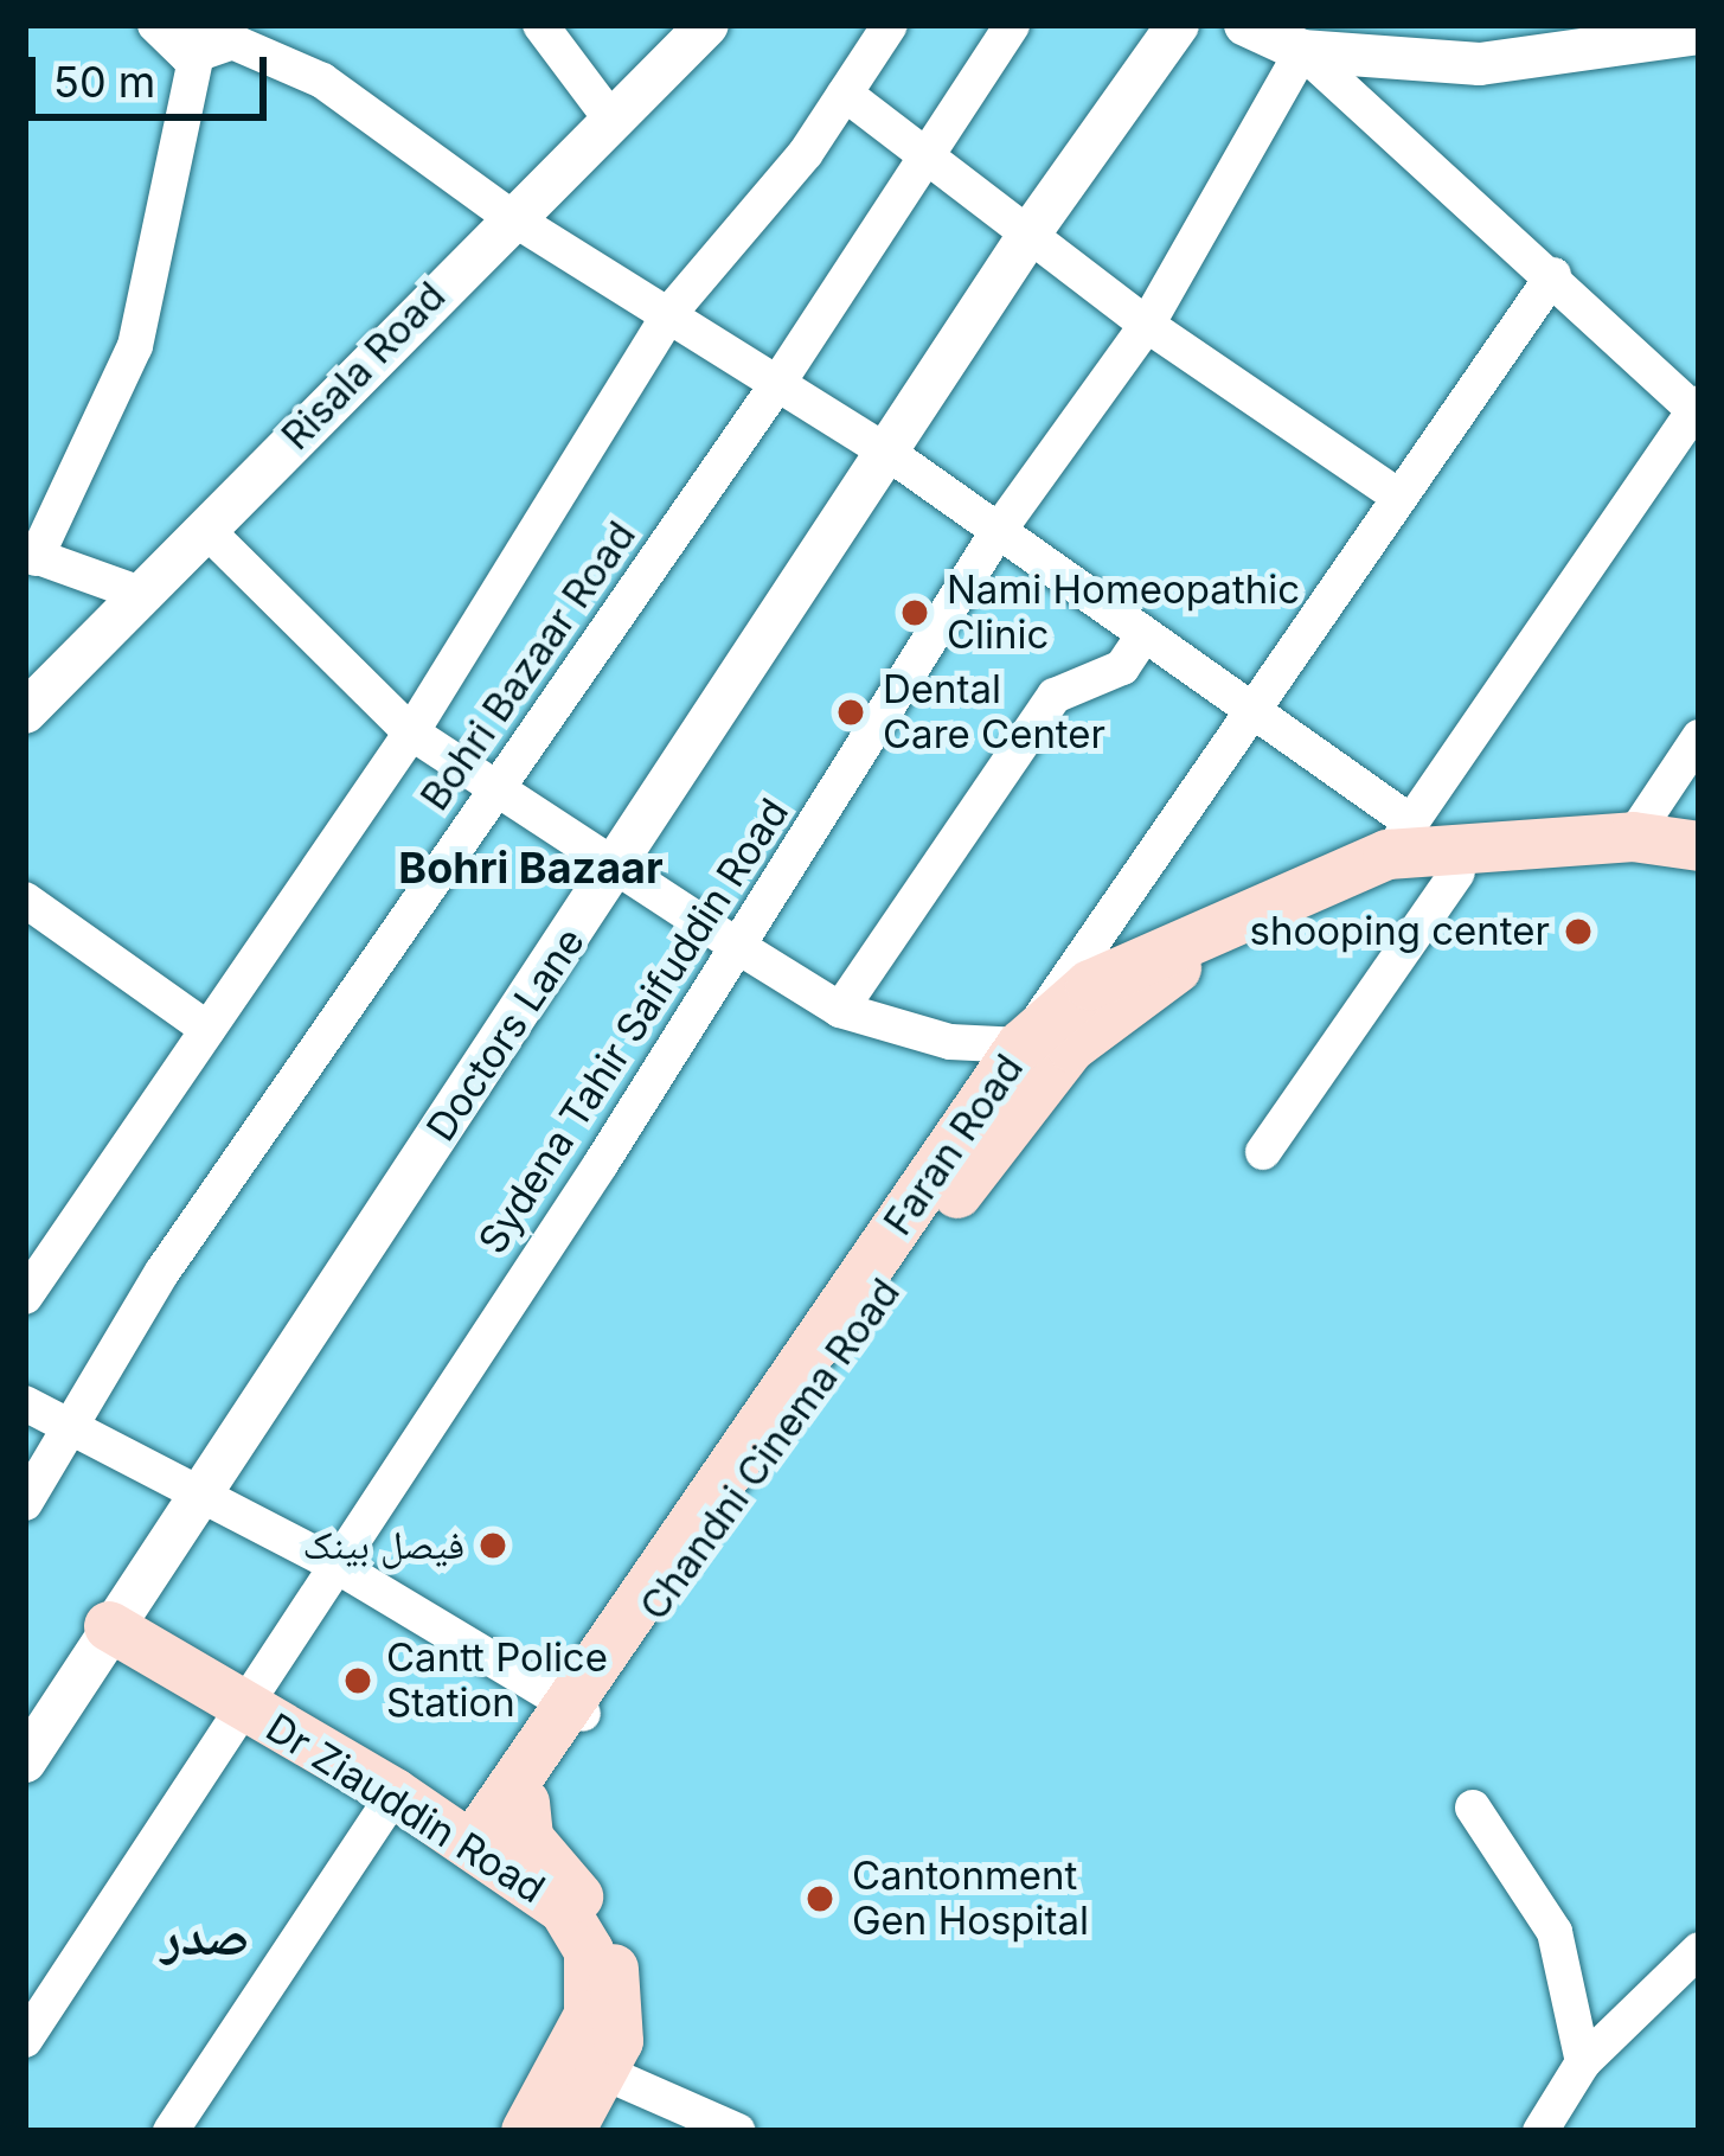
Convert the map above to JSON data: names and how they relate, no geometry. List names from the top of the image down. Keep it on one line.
{"streets":{"main road":["Faran Road","Chandni Cinema Road","Dr Ziauddin Road"],"street":["Risala Road","Bohri Bazaar Road","Sydena Tahir Saifuddin Road","Doctors Lane"]},"crossings":[["Sydena Tahir Saifuddin Road","Dr Ziauddin Road"],["Doctors Lane","Dr Ziauddin Road"],["Faran Road","Chandni Cinema Road"],["Faran Road","Dr Ziauddin Road"],["Chandni Cinema Road","Dr Ziauddin Road"]],"districts":["Bohri Bazaar","صدر"],"places":["Nami Homeopathic Clinic","Dental Care Center","shooping center","فیصل بینک","Cantt Police Station","Cantonment Gen Hospital"],"scale_bar":"50 m"}
